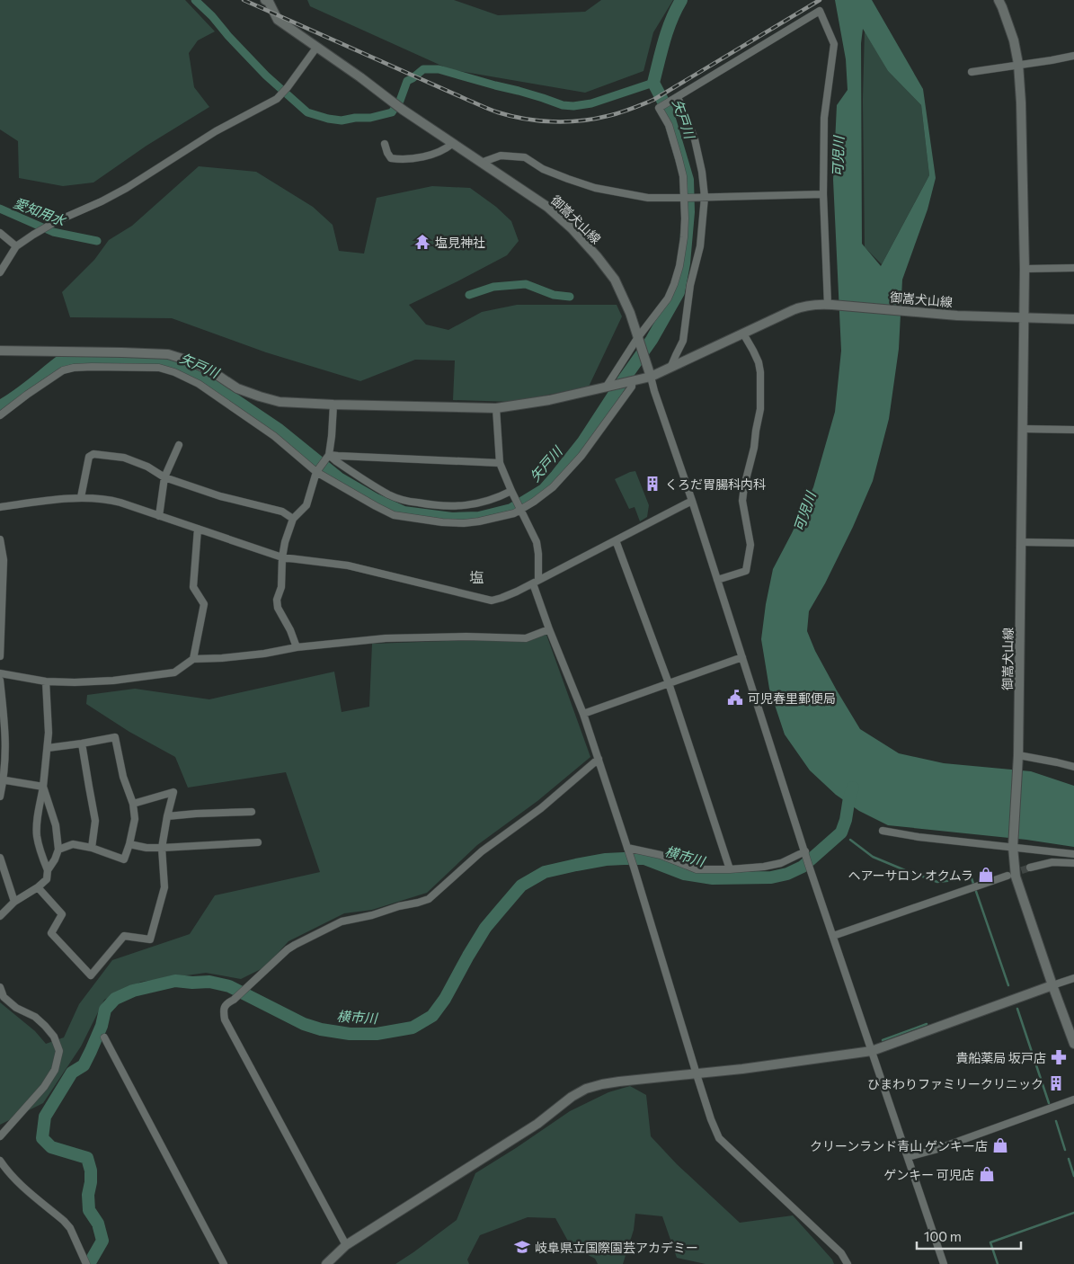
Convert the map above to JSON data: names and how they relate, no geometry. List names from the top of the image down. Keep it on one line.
{"streets":{"street":["御嵩犬山線"]},"districts":["塩"],"water":["矢戸川","可児川","愛知用水","横市川"],"places":{"temple":["塩見神社"],"building":["くろだ胃腸科内科","ひまわりファミリークリニック"],"public building":["可児春里郵便局"],"shop":["ヘアーサロン オクムラ","クリーンランド青山 ゲンキー店","ゲンキー 可児店"],"pharmacy":["貴船薬局 坂戸店"],"school or university":["岐阜県立国際園芸アカデミー"]},"scale_bar":"100 m"}
